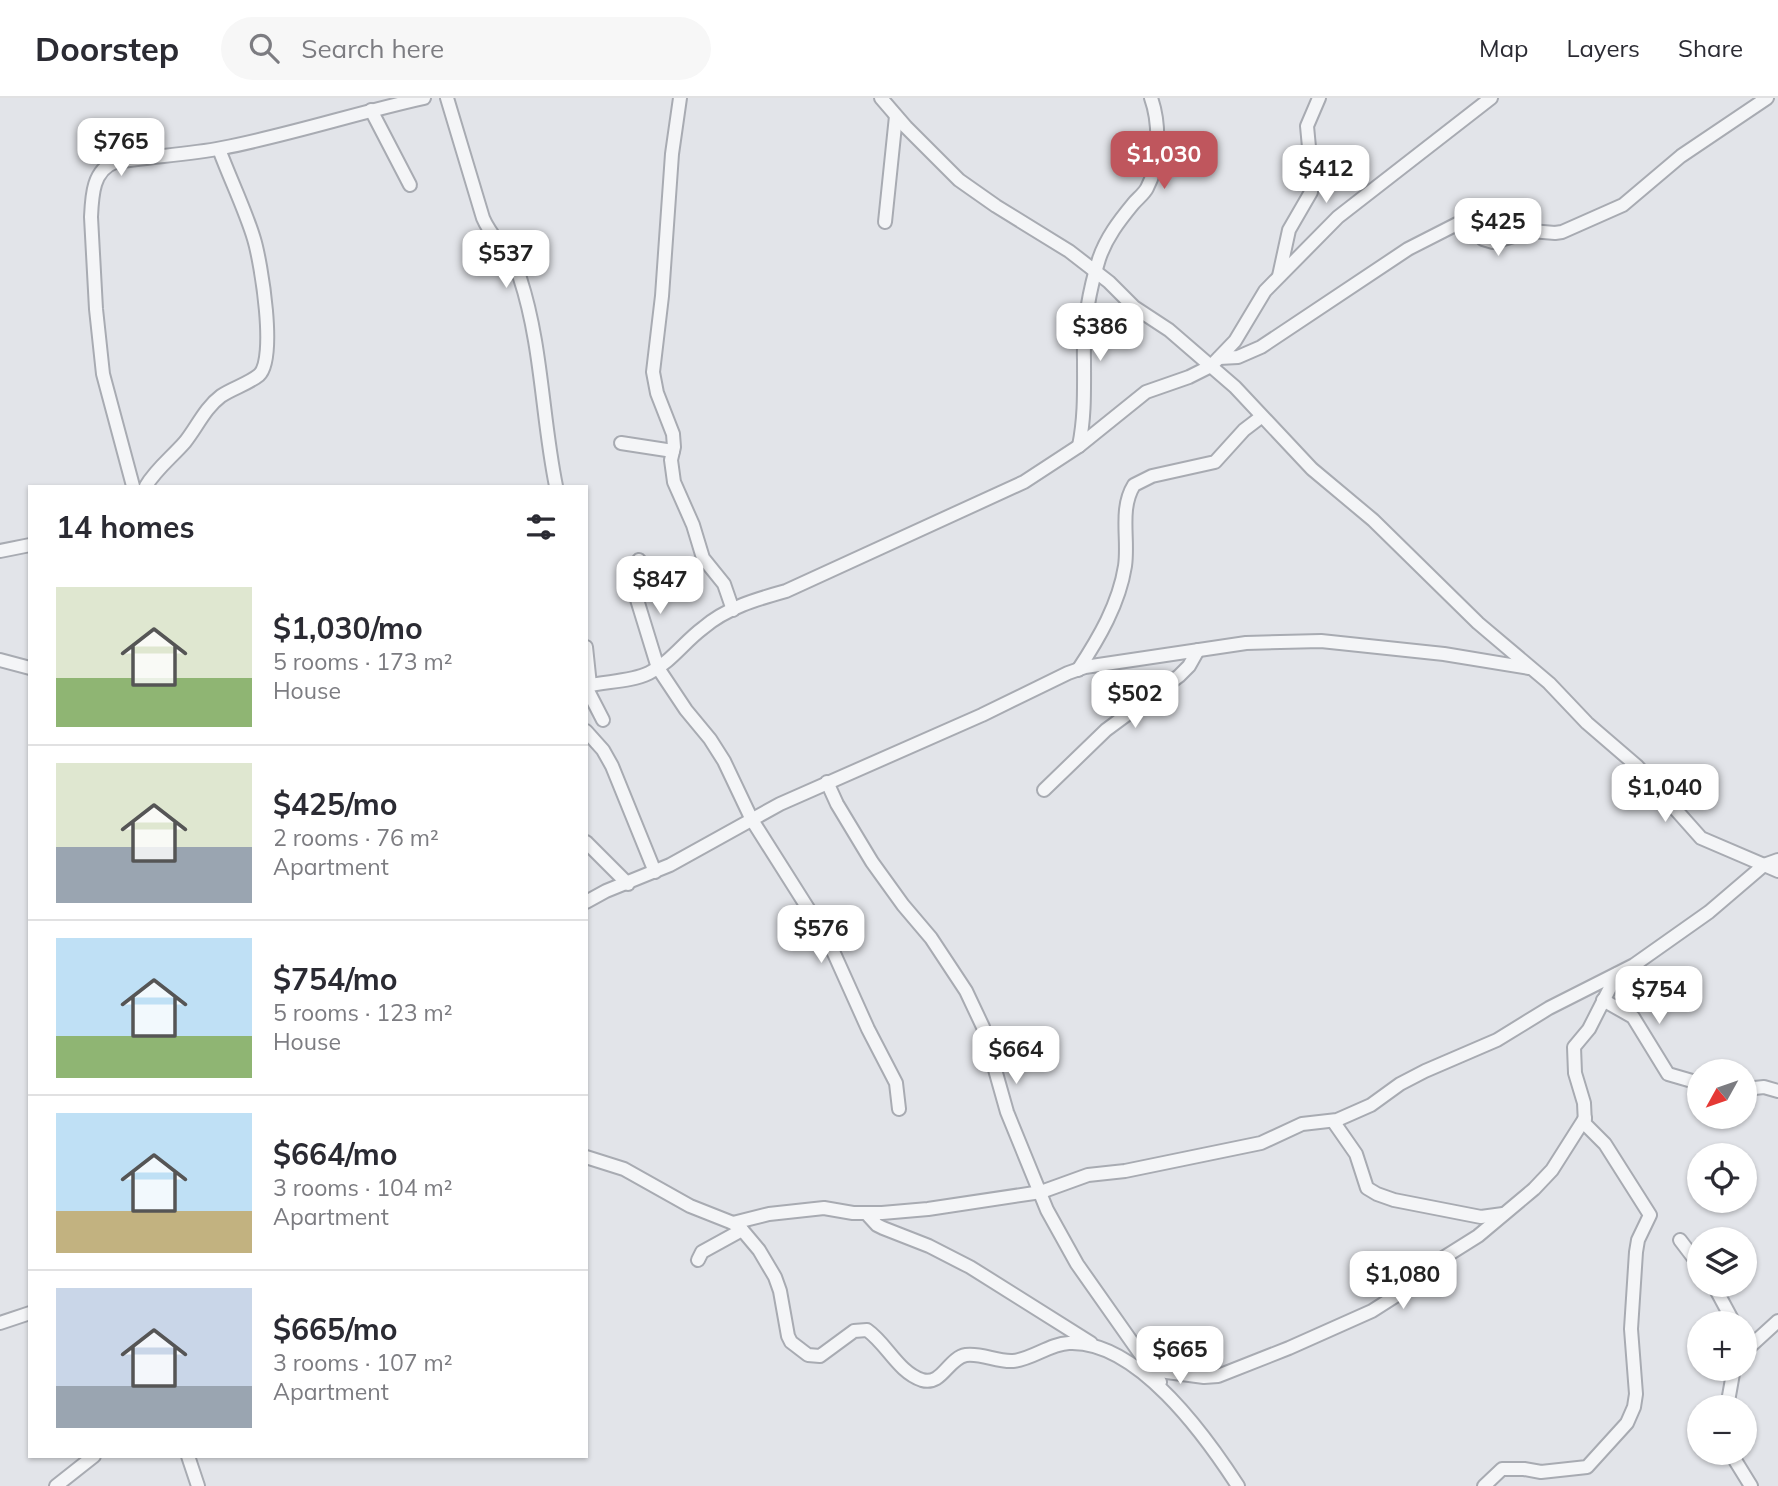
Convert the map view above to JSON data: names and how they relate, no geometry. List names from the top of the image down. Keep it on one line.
{"north":"bottom left","page":{"header":"Doorstep","search":"Search here","nav":["Map","Layers","Share"],"price":["$765","$1,030","$412","$425","$537","$386","$847","$502","$1,040","$576","$754","$664","$1,080","$665"],"heading":"14 homes","list":[{"name":"$1,030/mo","note":"5 rooms · 173 m² · House"},{"name":"$425/mo","note":"2 rooms · 76 m² · Apartment"},{"name":"$754/mo","note":"5 rooms · 123 m² · House"},{"name":"$664/mo","note":"3 rooms · 104 m² · Apartment"},{"name":"$665/mo","note":"3 rooms · 107 m² · Apartment"}],"map_buttons":["+","−"]}}
